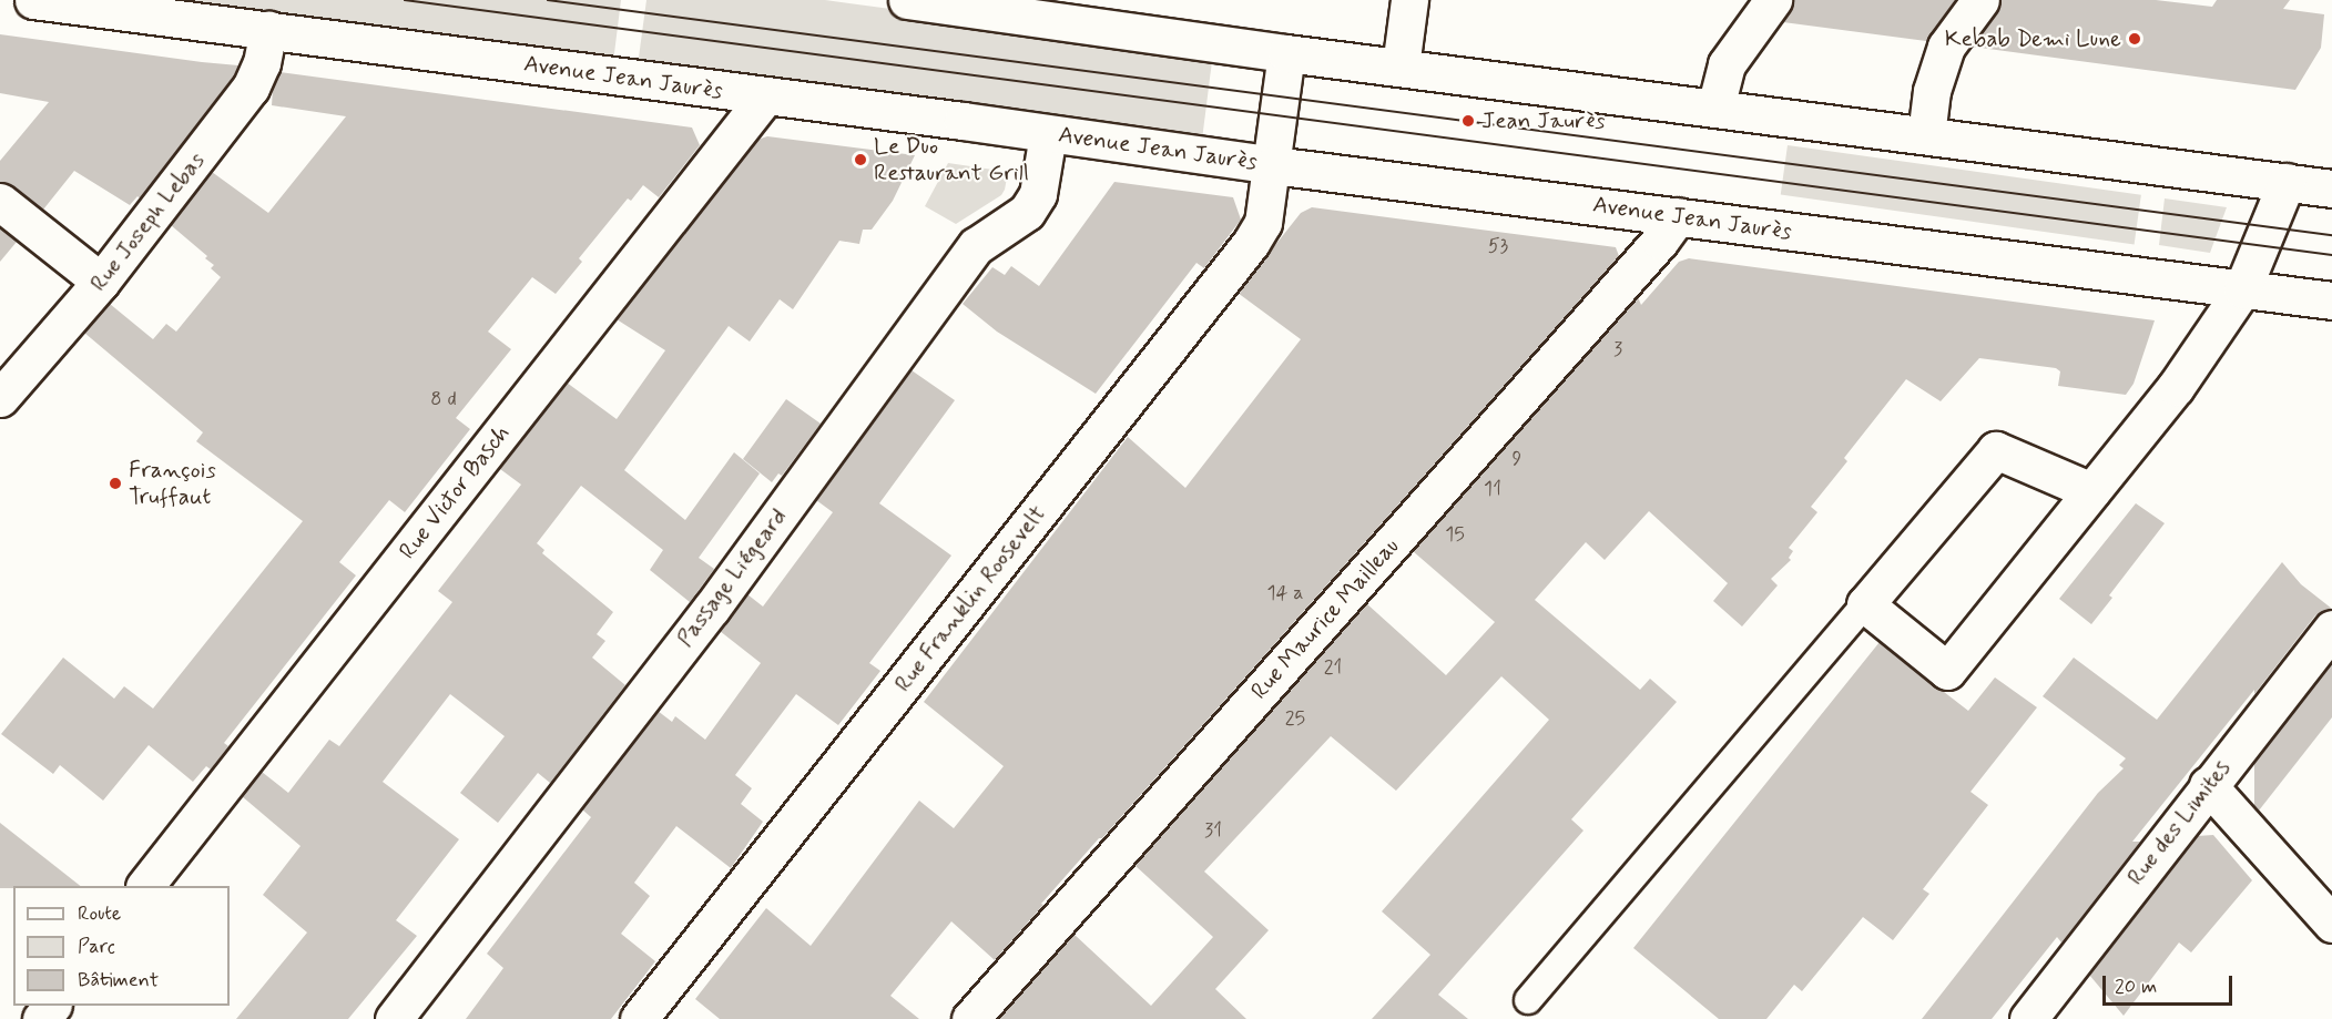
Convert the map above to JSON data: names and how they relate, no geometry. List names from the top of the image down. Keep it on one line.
{"streets":{"street":["Avenue Jean Jaurès","Rue Joseph Lebas","Rue Victor Basch","Passage Liégeard","Rue Franklin Roosevelt","Rue Maurice Mailleau","Rue des Limites"]},"crossings":[["Avenue Jean Jaurès","Rue Joseph Lebas"],["Avenue Jean Jaurès","Rue Victor Basch"],["Avenue Jean Jaurès","Passage Liégeard"],["Avenue Jean Jaurès","Rue Franklin Roosevelt"],["Avenue Jean Jaurès","Rue Maurice Mailleau"]],"places":["Kebab Demi Lune","Jean Jaurès","Le Duo Restaurant Grill","François Truffaut"],"house_numbers":["53","3","8 d","9","11","15","14 a","21","25","31"],"legend":["Route","Parc","Bâtiment"],"scale_bar":"20 m"}
